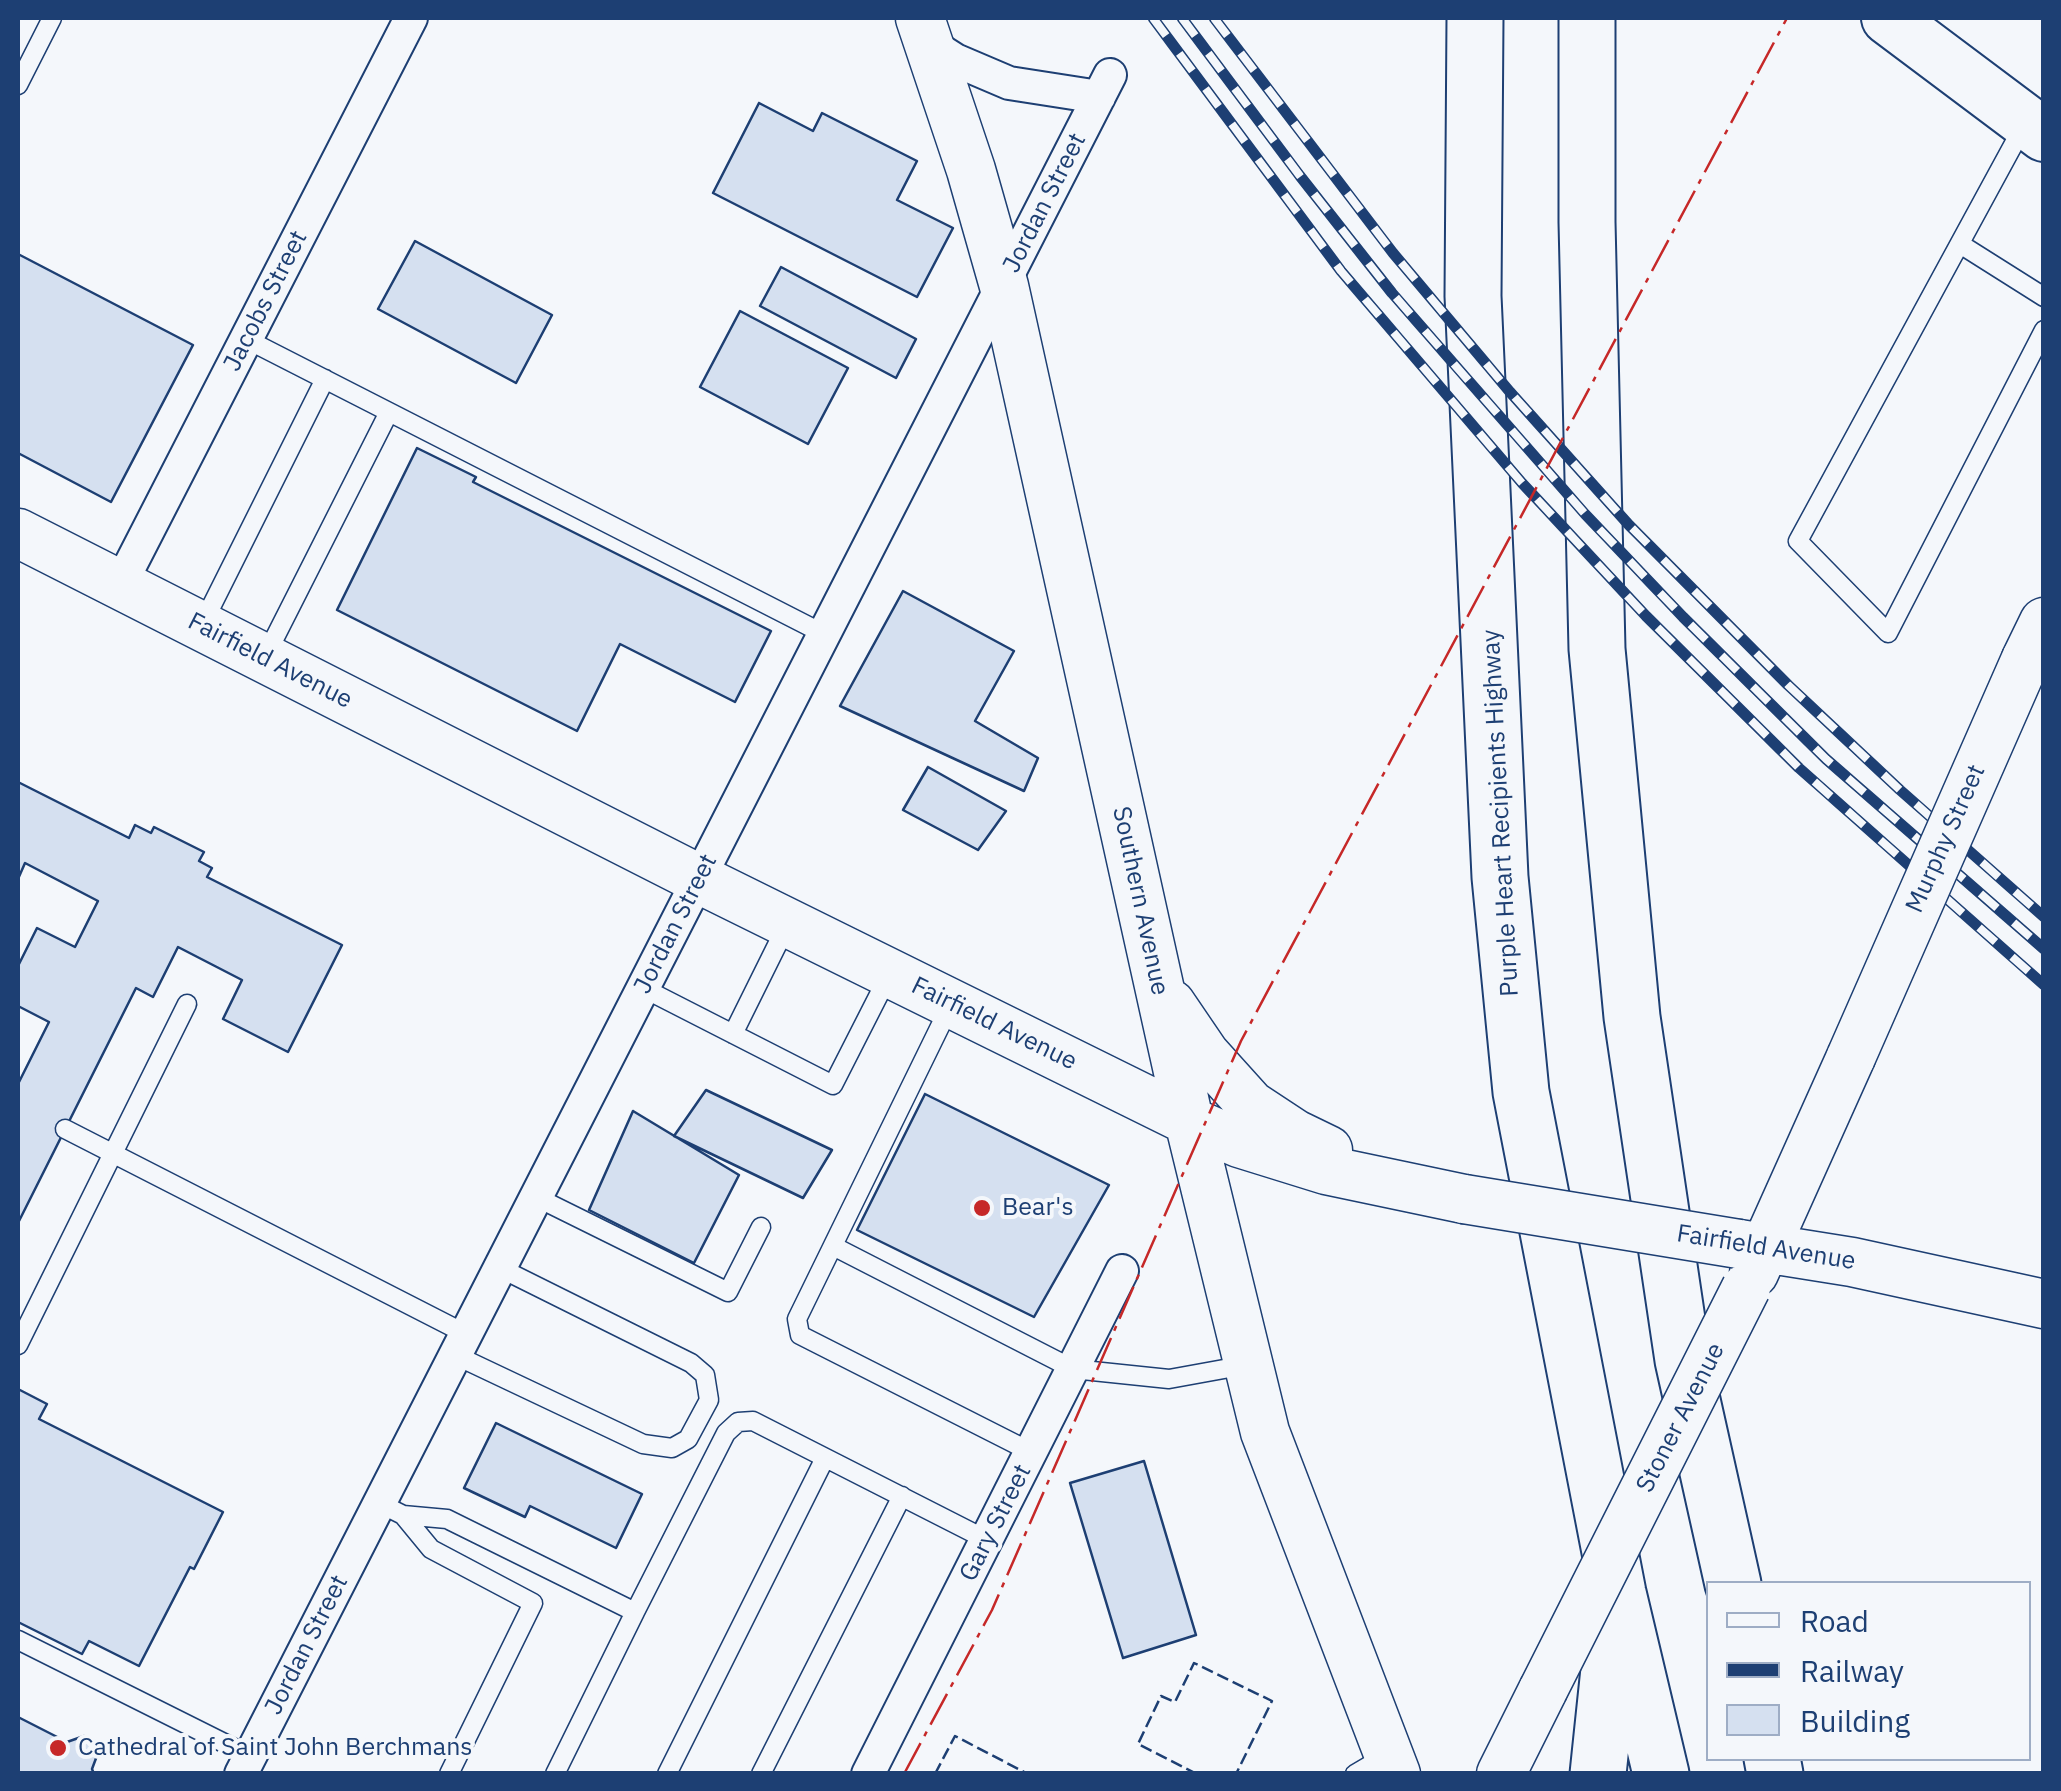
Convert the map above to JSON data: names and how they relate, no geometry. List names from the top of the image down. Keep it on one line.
{"streets":{"highway":["Purple Heart Recipients Highway"],"street":["Jordan Street","Jacobs Street","Fairfield Avenue","Murphy Street","Southern Avenue","Stoner Avenue","Gary Street"]},"crossings":[["Jordan Street","Fairfield Avenue"],["Jordan Street","Southern Avenue"],["Jacobs Street","Fairfield Avenue"],["Fairfield Avenue","Southern Avenue"],["Fairfield Avenue","Stoner Avenue"],["Murphy Street","Stoner Avenue"]],"places":["Bear's","Cathedral of Saint John Berchmans"],"legend":["Road","Railway","Building"]}
